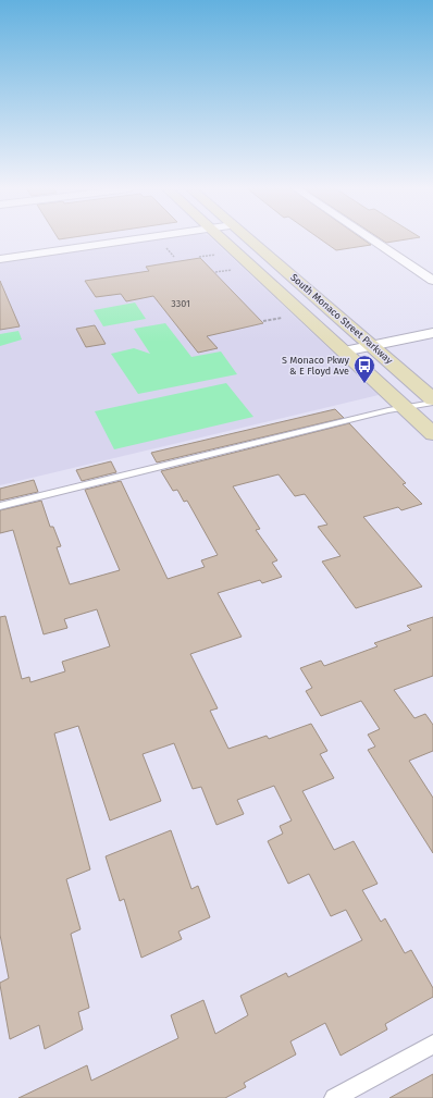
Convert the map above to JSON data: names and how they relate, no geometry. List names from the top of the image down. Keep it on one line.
{"streets":{"main road":["South Monaco Street Parkway"]},"places":{"bus stop":["S Monaco Pkwy & E Floyd Ave"]},"house_numbers":["3301"]}
